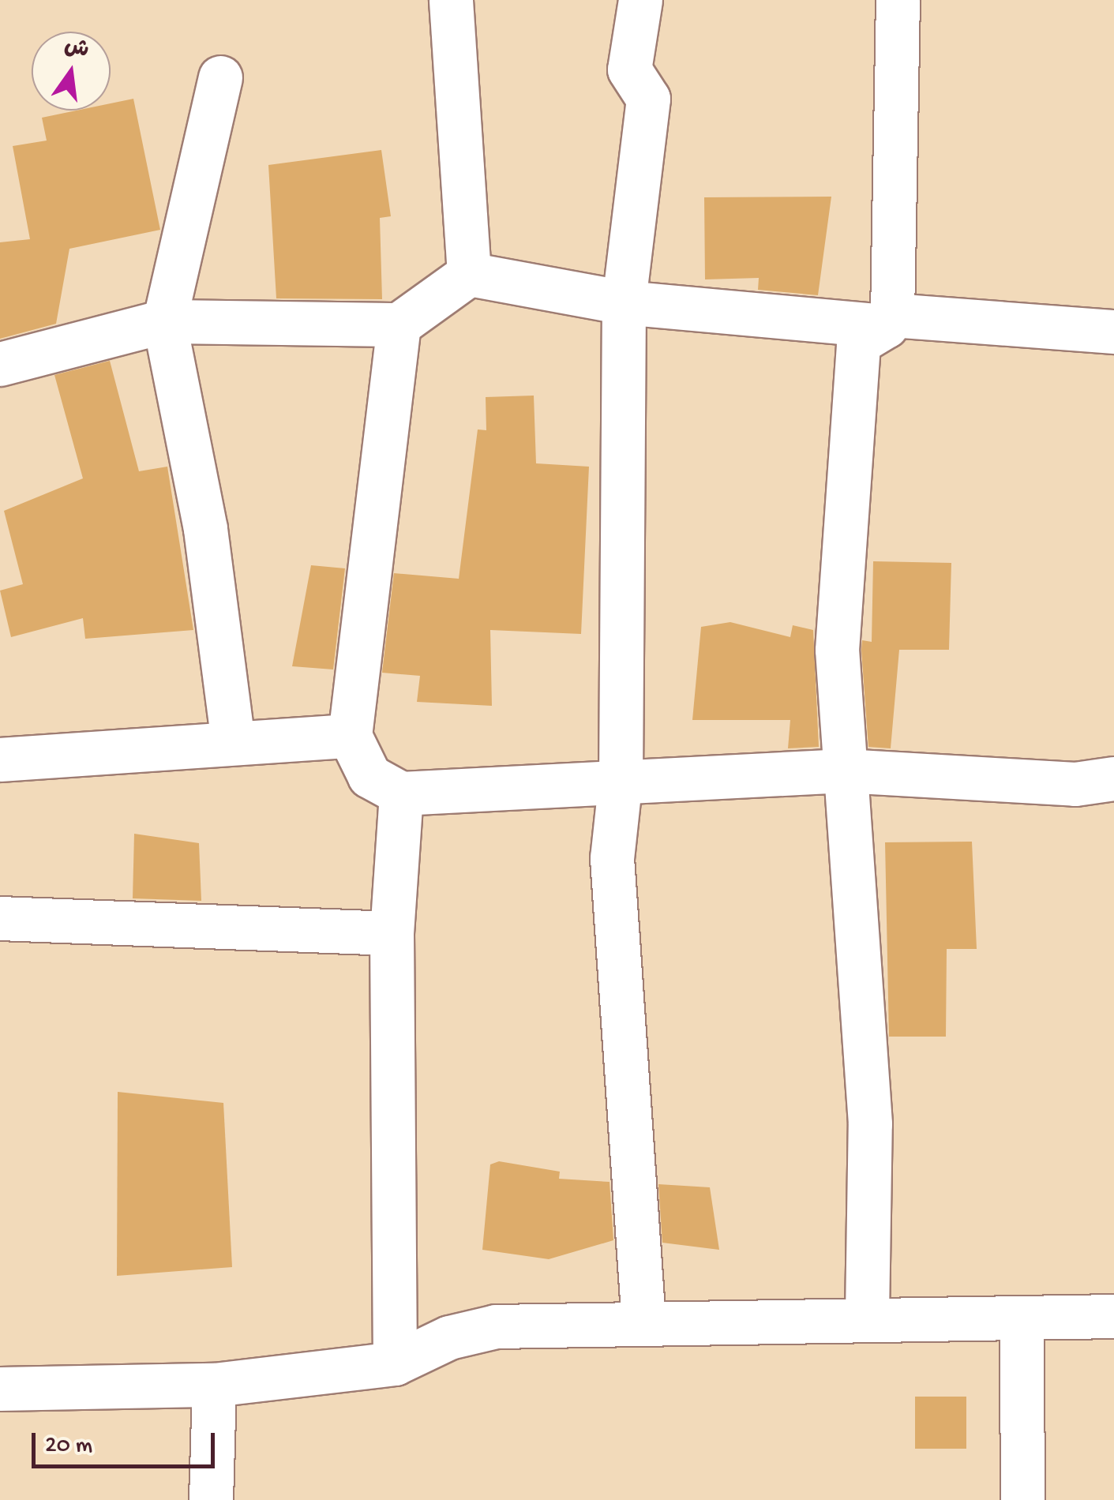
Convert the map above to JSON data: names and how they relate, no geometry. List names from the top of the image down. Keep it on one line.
{"scale_bar":"20 m","north":"top"}
